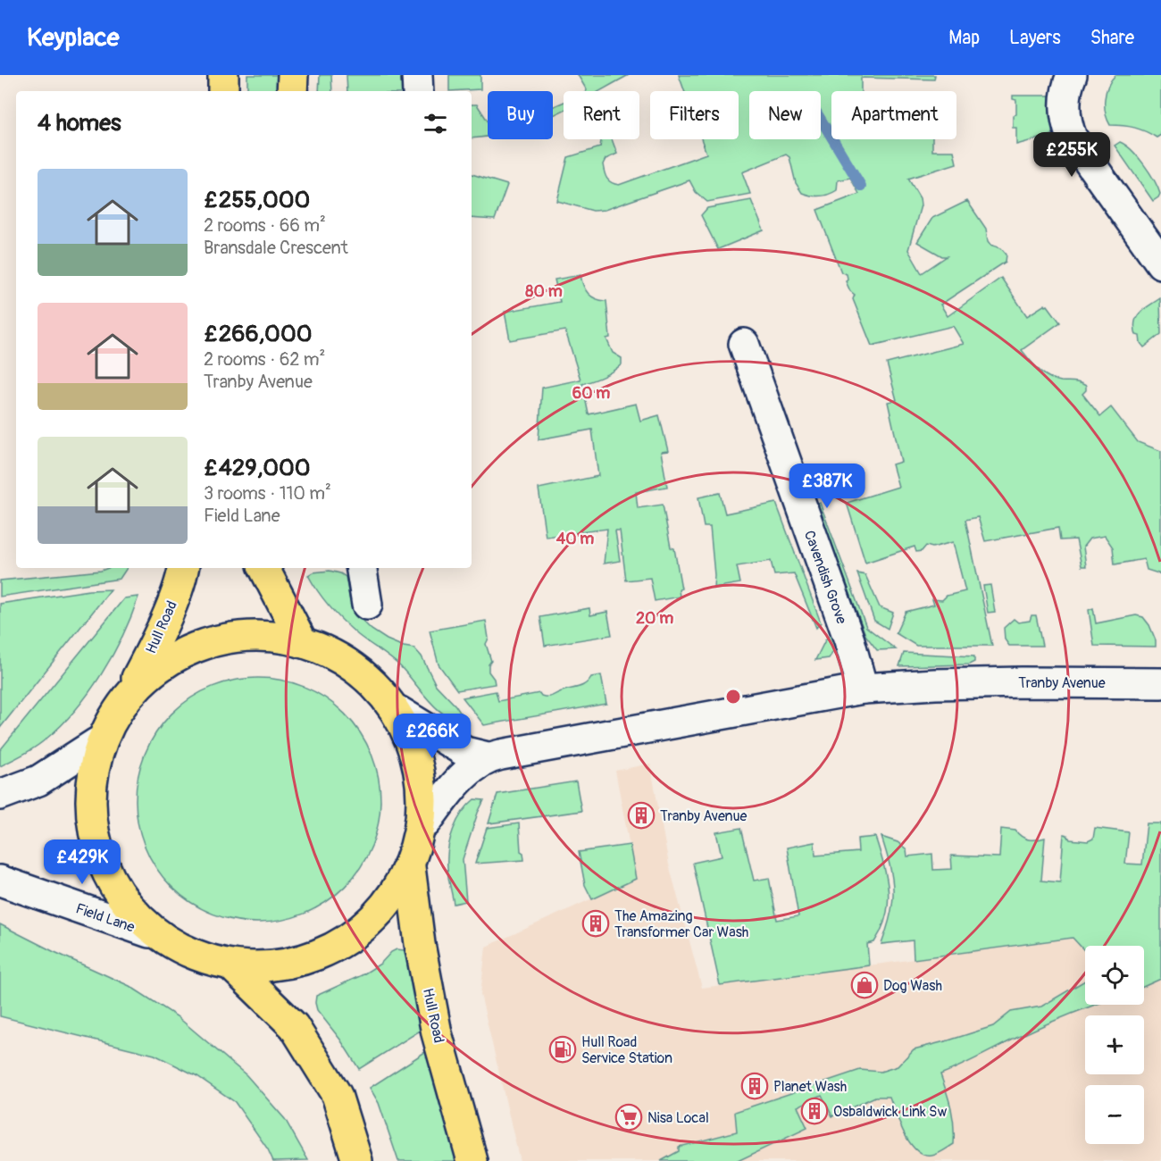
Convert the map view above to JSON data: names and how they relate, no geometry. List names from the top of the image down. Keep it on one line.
{"streets":{"main road":["Hull Road"],"street":["Cavendish Grove","Tranby Avenue","Field Lane"]},"crossings":[["Cavendish Grove","Tranby Avenue"]],"places":{"building":["Tranby Avenue","The Amazing Transformer Car Wash","Planet Wash","Osbaldwick Link Sw"],"shop":["Dog Wash"],"fuel station":["Hull Road Service Station"],"supermarket":["Nisa Local"]},"page":{"header":"Keyplace","nav":["Map","Layers","Share"],"chip":["Buy","Rent","Filters","New","Apartment"],"heading":"4 homes","price":["£255K","£387K","£266K","£429K"],"list":[{"name":"£255,000","note":"2 rooms · 66 m² · Bransdale Crescent"},{"name":"£266,000","note":"2 rooms · 62 m² · Tranby Avenue"},{"name":"£429,000","note":"3 rooms · 110 m² · Field Lane"}],"map_buttons":["+","−"]},"rings":["80 m","60 m","40 m","20 m"]}
